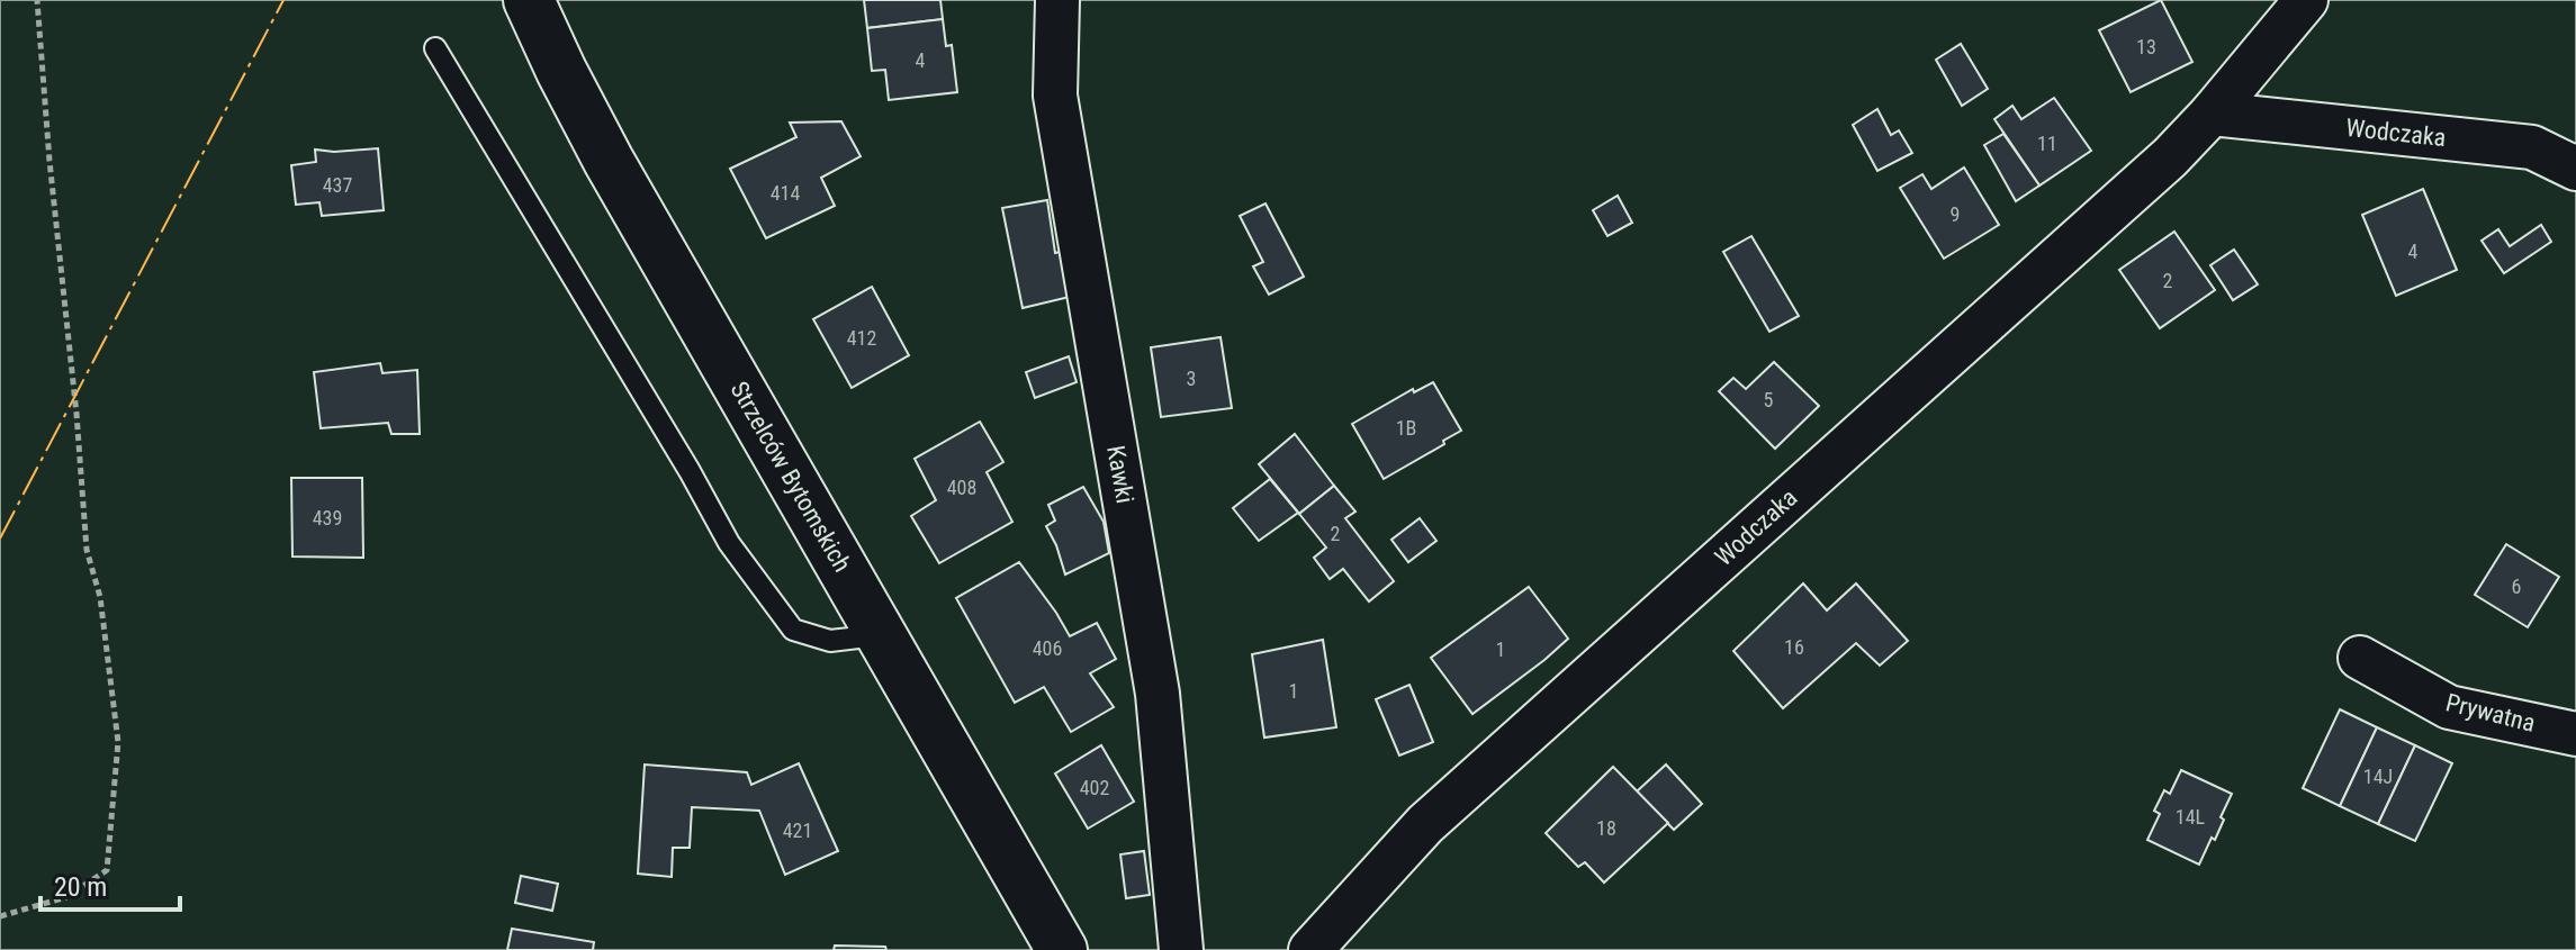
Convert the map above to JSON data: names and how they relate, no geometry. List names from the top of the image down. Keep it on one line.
{"streets":{"highway":["Strzelców Bytomskich"],"street":["Wodczaka","Kawki","Prywatna"]},"house_numbers":["13","4","11","437","414","9","4","2","412","3","5","1B","408","439","2","6","16","406","1","1","14J","402","14L","18","421"],"scale_bar":"20 m"}
